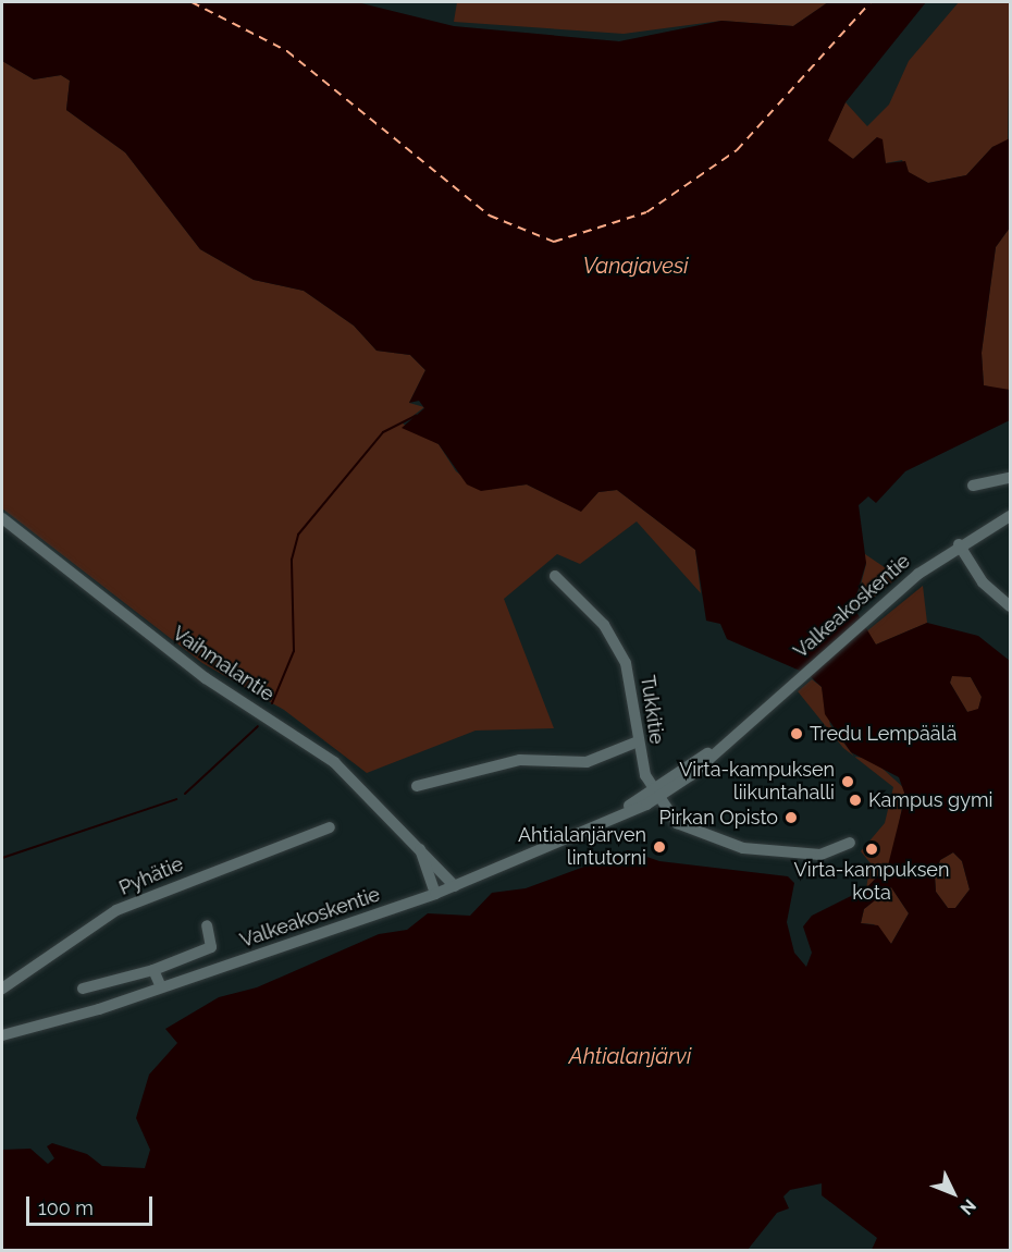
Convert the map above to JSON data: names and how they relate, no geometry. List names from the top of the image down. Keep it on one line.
{"streets":{"street":["Valkeakoskentie","Vaihmalantie","Tukkitie","Pyhätie"]},"crossings":[["Valkeakoskentie","Vaihmalantie"],["Valkeakoskentie","Tukkitie"]],"water":["Vanajavesi","Ahtialanjärvi"],"places":["Tredu Lempäälä","Virta-kampuksen liikuntahalli","Kampus gymi","Pirkan Opisto","Ahtialanjärven lintutorni","Virta-kampuksen kota"],"scale_bar":"100 m","north":"bottom right"}
